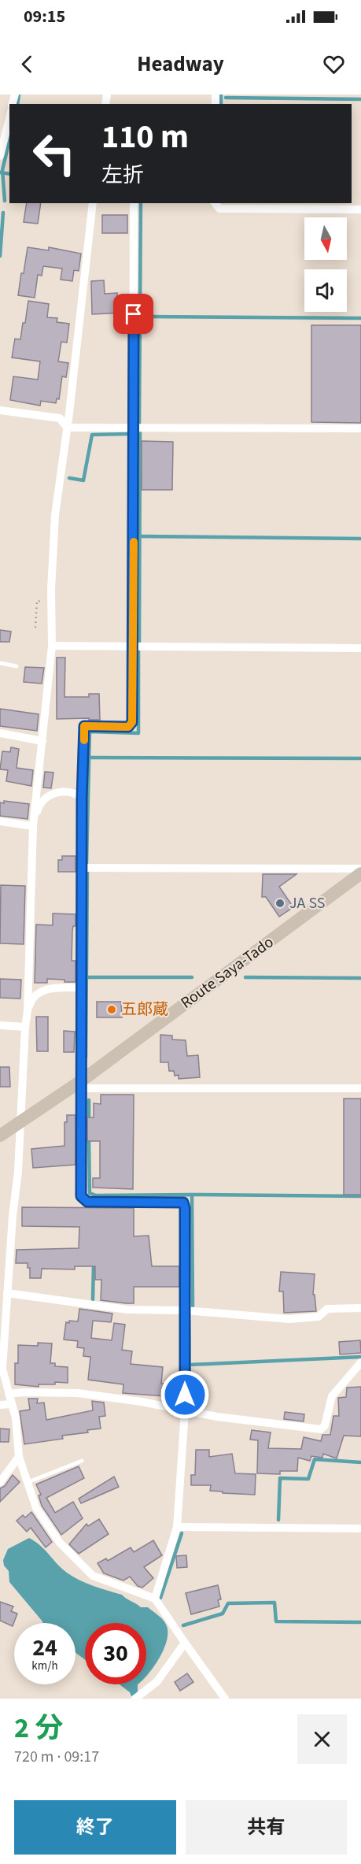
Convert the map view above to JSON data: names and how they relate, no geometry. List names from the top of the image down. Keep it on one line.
{"streets":{"main road":["Route Saya-Tado"]},"places":["JA SS","五郎蔵"],"north":"bottom","page":{"status":"09:15","header":"Headway","turn":["110 m","左折"],"speed":"24 km/h","limit":"30","heading":["2 分","720 m · 09:17"],"buttons":["終了","共有"]}}
